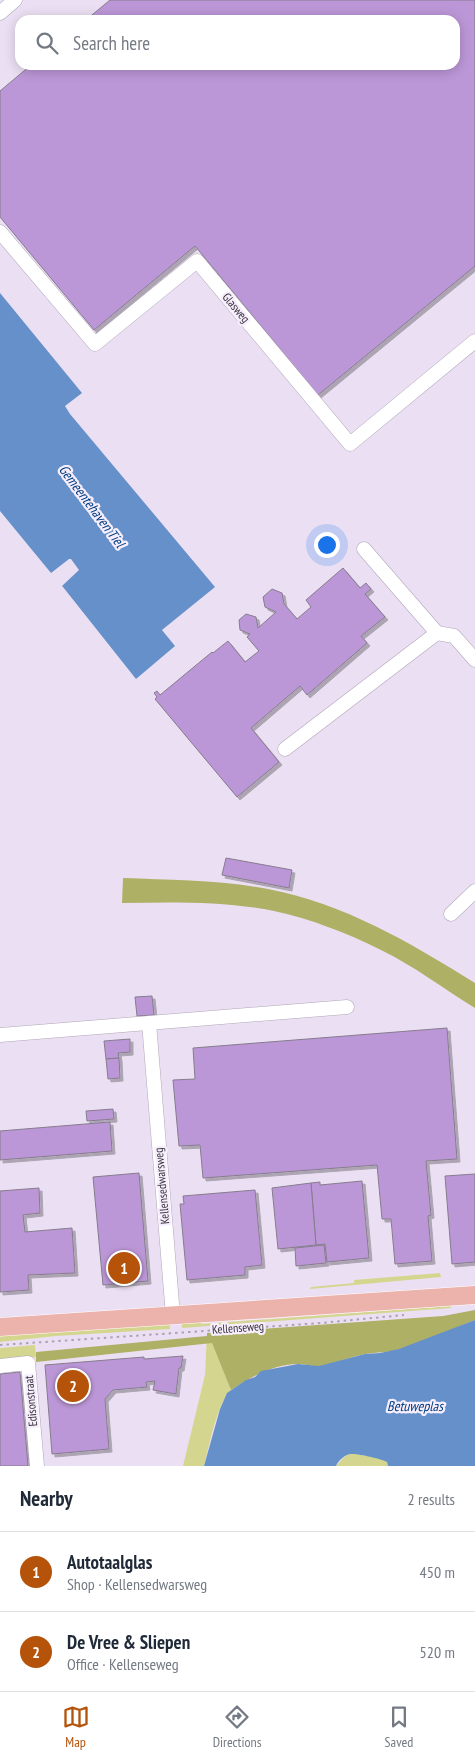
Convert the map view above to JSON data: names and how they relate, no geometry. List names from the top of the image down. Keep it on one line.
{"streets":{"main road":["Kellenseweg"],"street":["Glasweg","Kellensedwarsweg","Edisonstraat"]},"crossings":[["Kellensedwarsweg","Kellenseweg"]],"water":["Gemeentehaven Tiel","Betuweplas"],"page":{"search":"Search here","pins":["1","2"],"heading":["Nearby","2 results"],"list":[{"mark":"1","name":"Autotaalglas","note":"Shop · Kellensedwarsweg","value":"450 m"},{"mark":"2","name":"De Vree & Sliepen","note":"Office · Kellenseweg","value":"520 m"}],"nav":["Map","Directions","Saved"]}}
